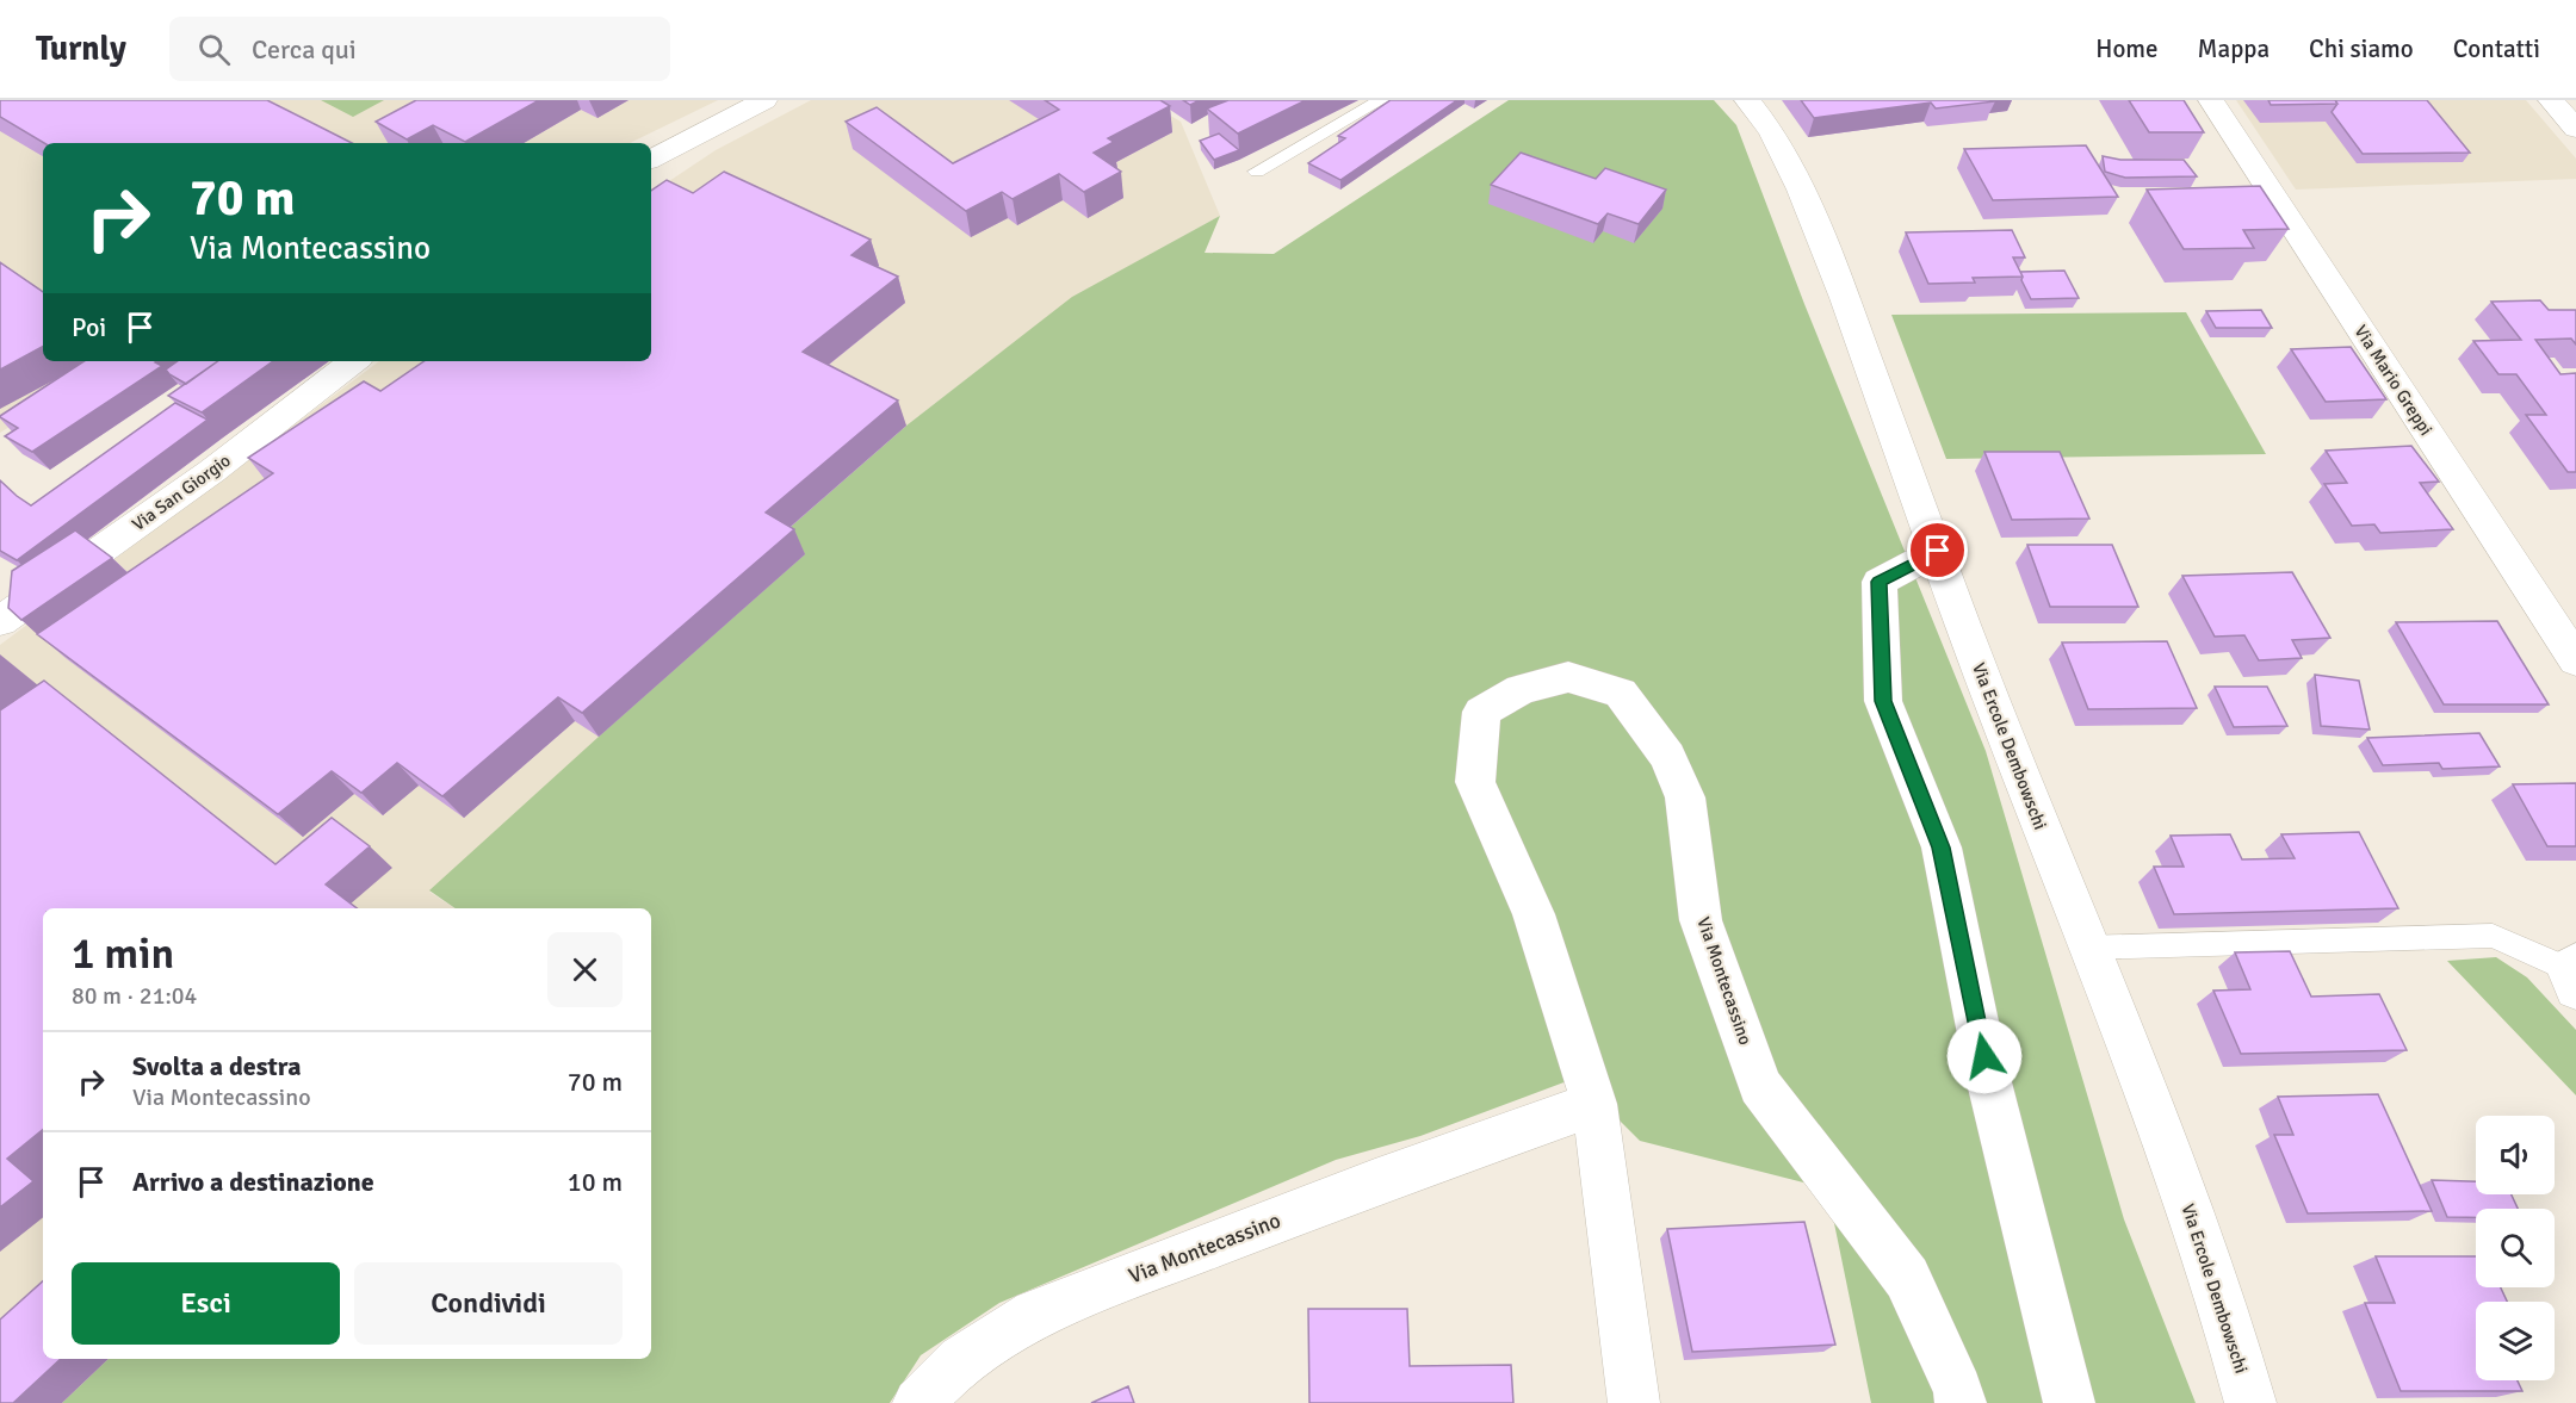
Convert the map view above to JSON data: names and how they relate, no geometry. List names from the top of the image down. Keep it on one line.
{"streets":{"street":["Via Mario Greppi","Via San Giorgio","Via Ercole Dembowschi","Via Montecassino"]},"page":{"header":"Turnly","search":"Cerca qui","nav":["Home","Mappa","Chi siamo","Contatti"],"turn":["70 m","Via Montecassino"],"then":"Poi","heading":["1 min","80 m · 21:04"],"list":[{"name":"Svolta a destra","note":"Via Montecassino","value":"70 m"},{"name":"Arrivo a destinazione","value":"10 m"}],"buttons":["Esci","Condividi"]}}
